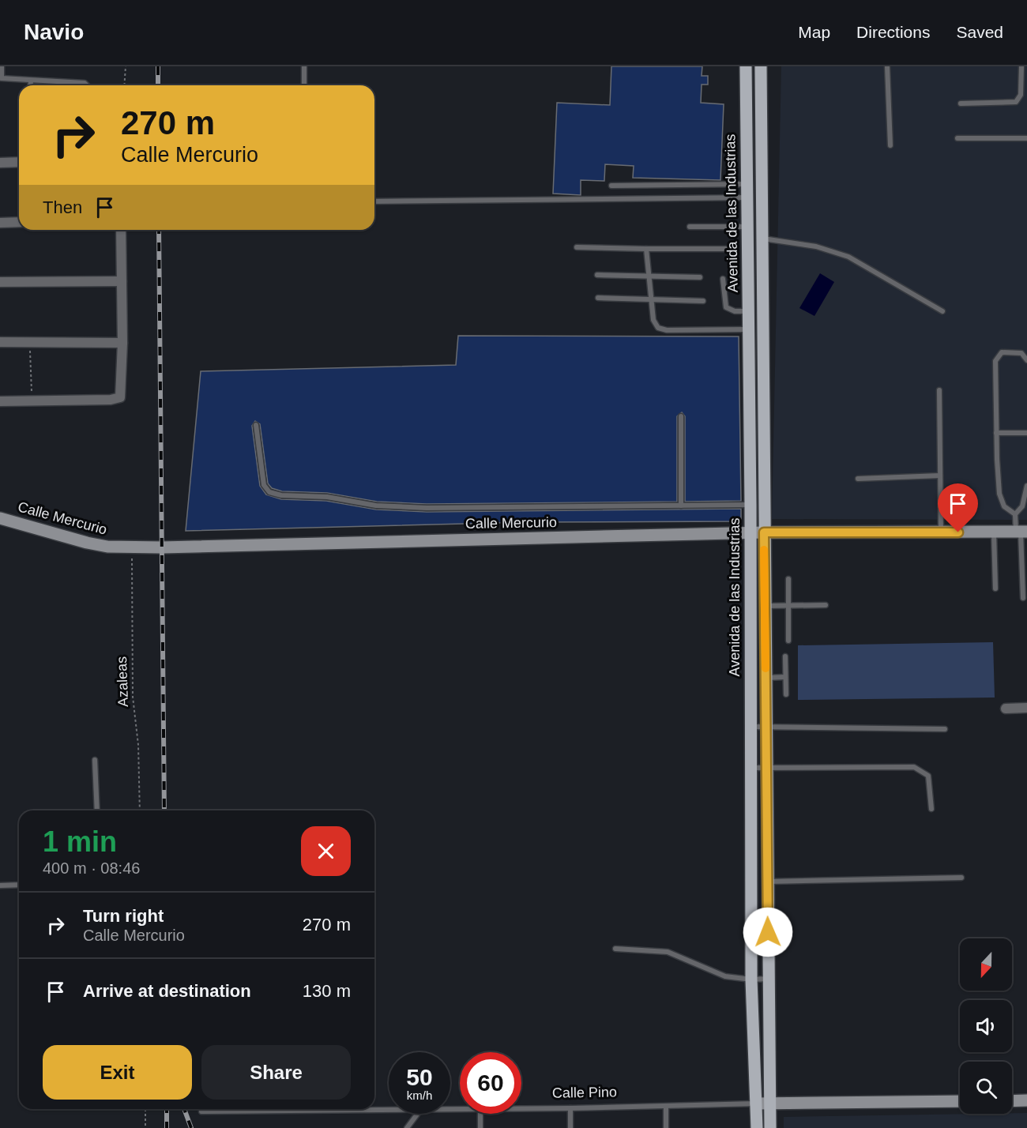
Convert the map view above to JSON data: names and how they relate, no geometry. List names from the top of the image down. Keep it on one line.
{"streets":{"main road":["Avenida de las Industrias","Calle Mercurio","Calle Pino"],"path":["Azaleas"]},"crossings":[["Avenida de las Industrias","Calle Mercurio"],["Avenida de las Industrias","Calle Pino"],["Calle Mercurio","Azaleas"]],"north":"bottom","page":{"header":"Navio","nav":["Map","Directions","Saved"],"turn":["270 m","Calle Mercurio"],"then":"Then","heading":["1 min","400 m · 08:46"],"list":[{"name":"Turn right","note":"Calle Mercurio","value":"270 m"},{"name":"Arrive at destination","value":"130 m"}],"buttons":["Exit","Share"],"speed":"50 km/h","limit":"60"}}
